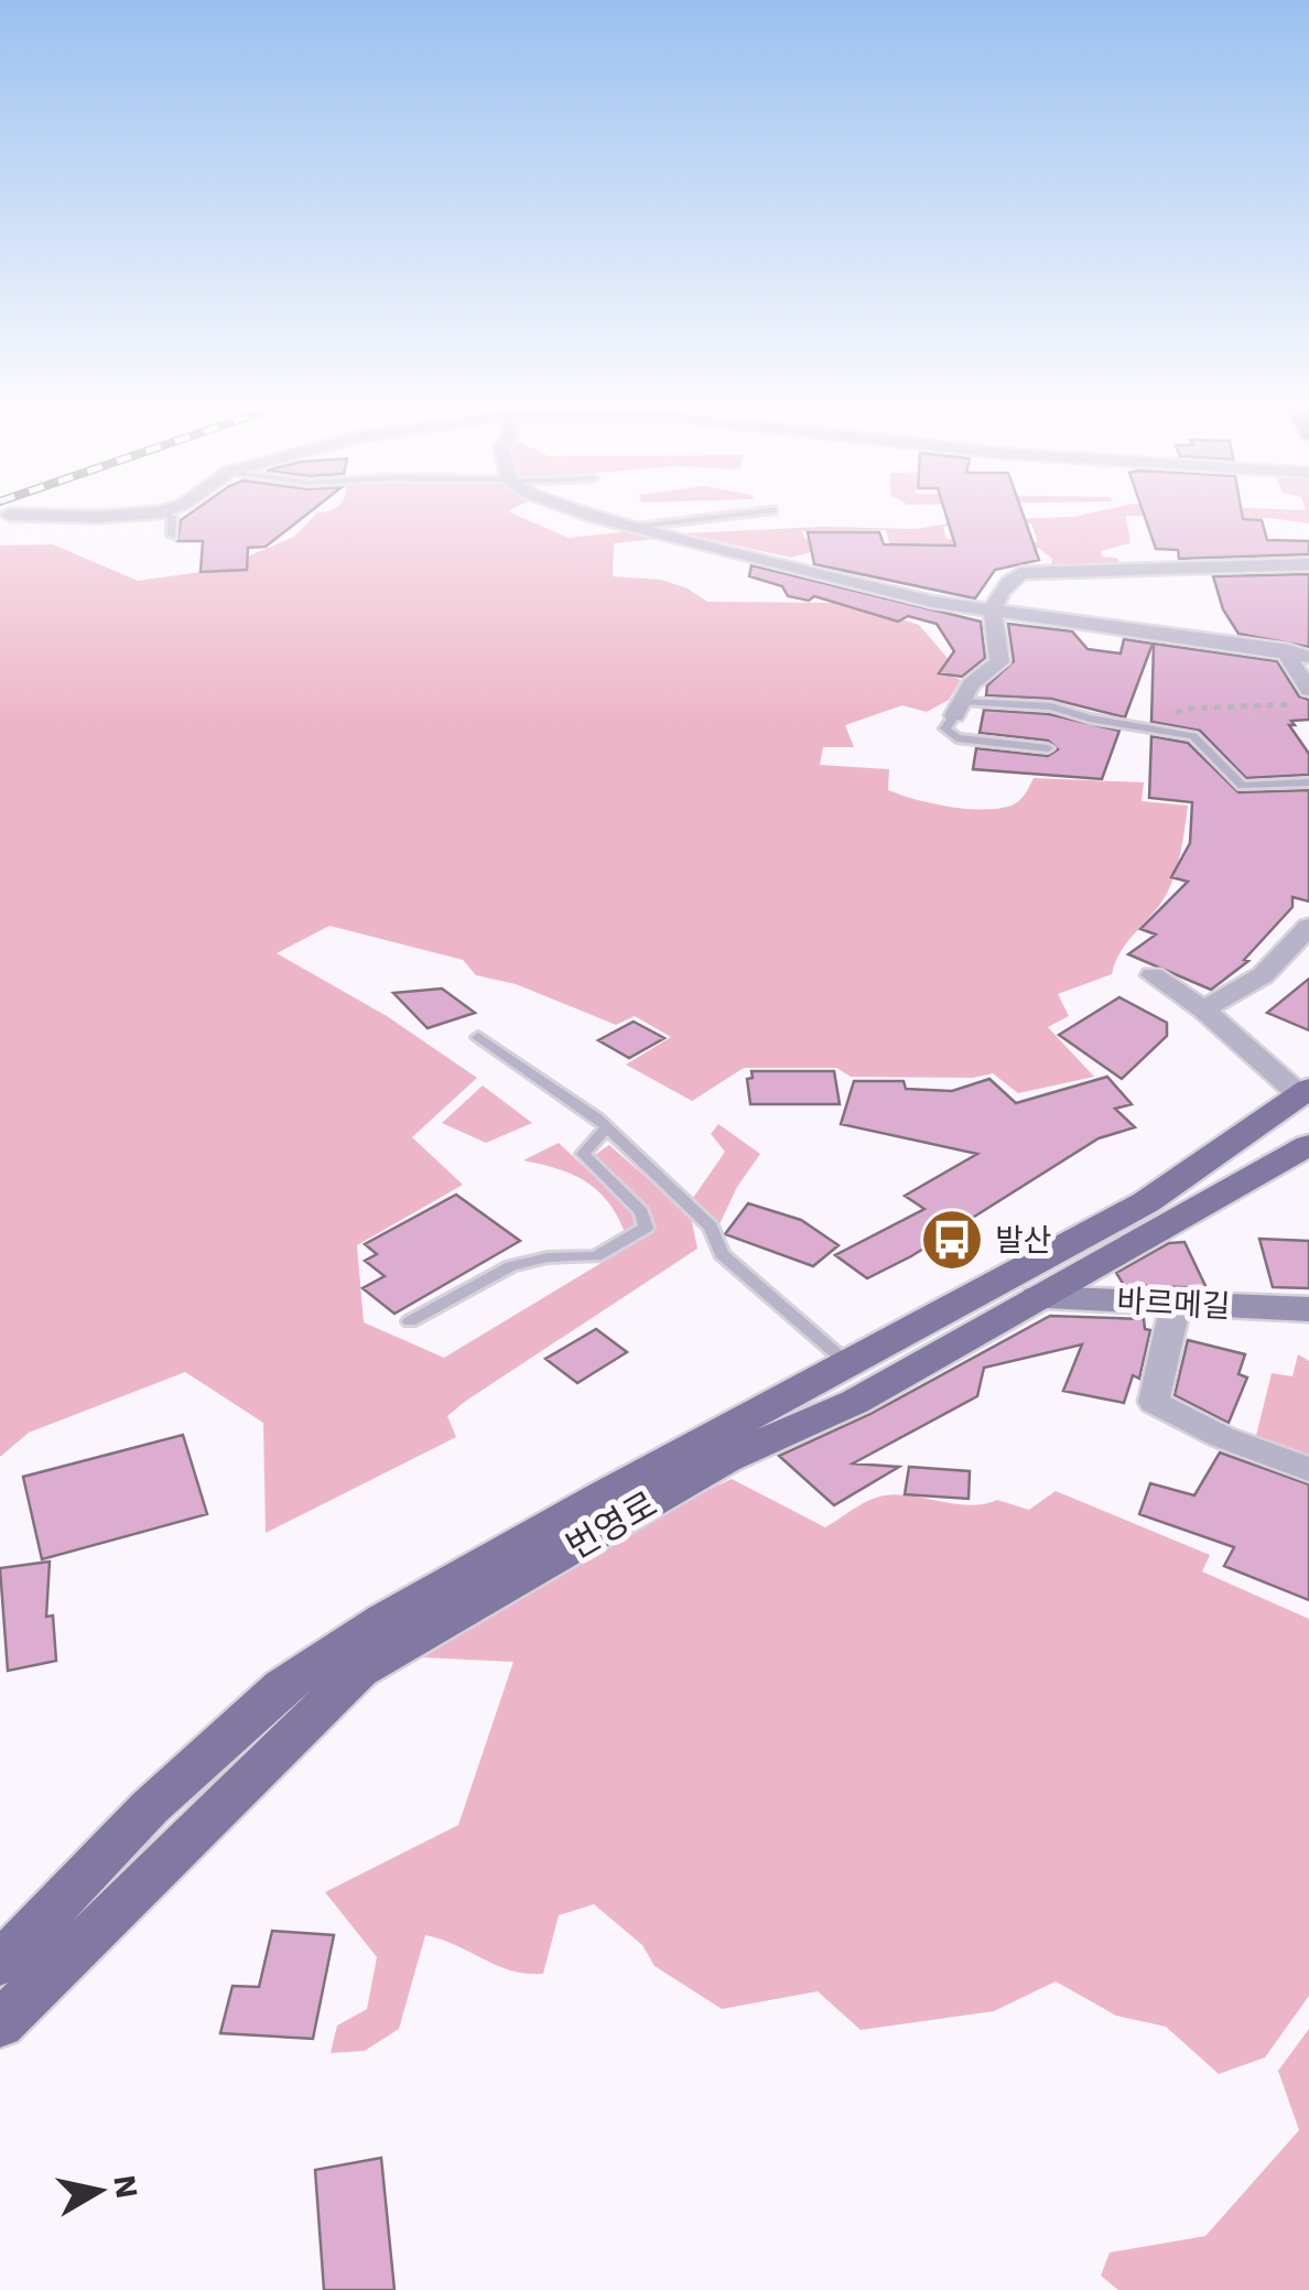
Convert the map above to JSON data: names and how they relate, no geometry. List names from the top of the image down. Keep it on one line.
{"streets":{"main road":["번영로"],"street":["바르메길"]},"crossings":[["바르메길","번영로"]],"places":{"bus stop":["발산"]},"north":"right"}
